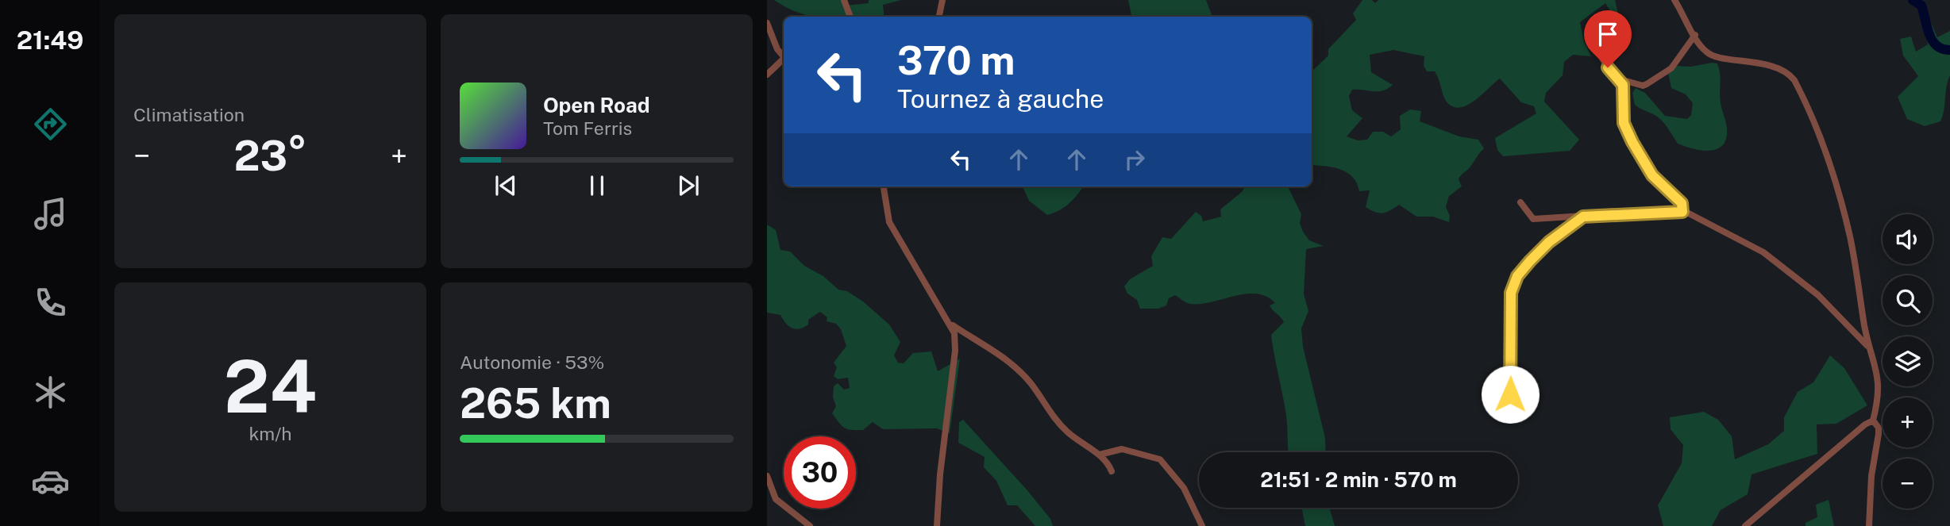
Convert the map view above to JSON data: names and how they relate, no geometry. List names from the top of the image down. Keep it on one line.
{"page":{"tabs":"21:49","tile":["Climatisation",["24","km/h"],["Autonomie · 53%","265 km"]],"turn":["370 m","Tournez à gauche"],"song":["Open Road","Tom Ferris"],"heat":["−","23°","+"],"map_buttons":["+","−"],"limit":"30","trip":"21:51 · 2 min · 570 m"}}
